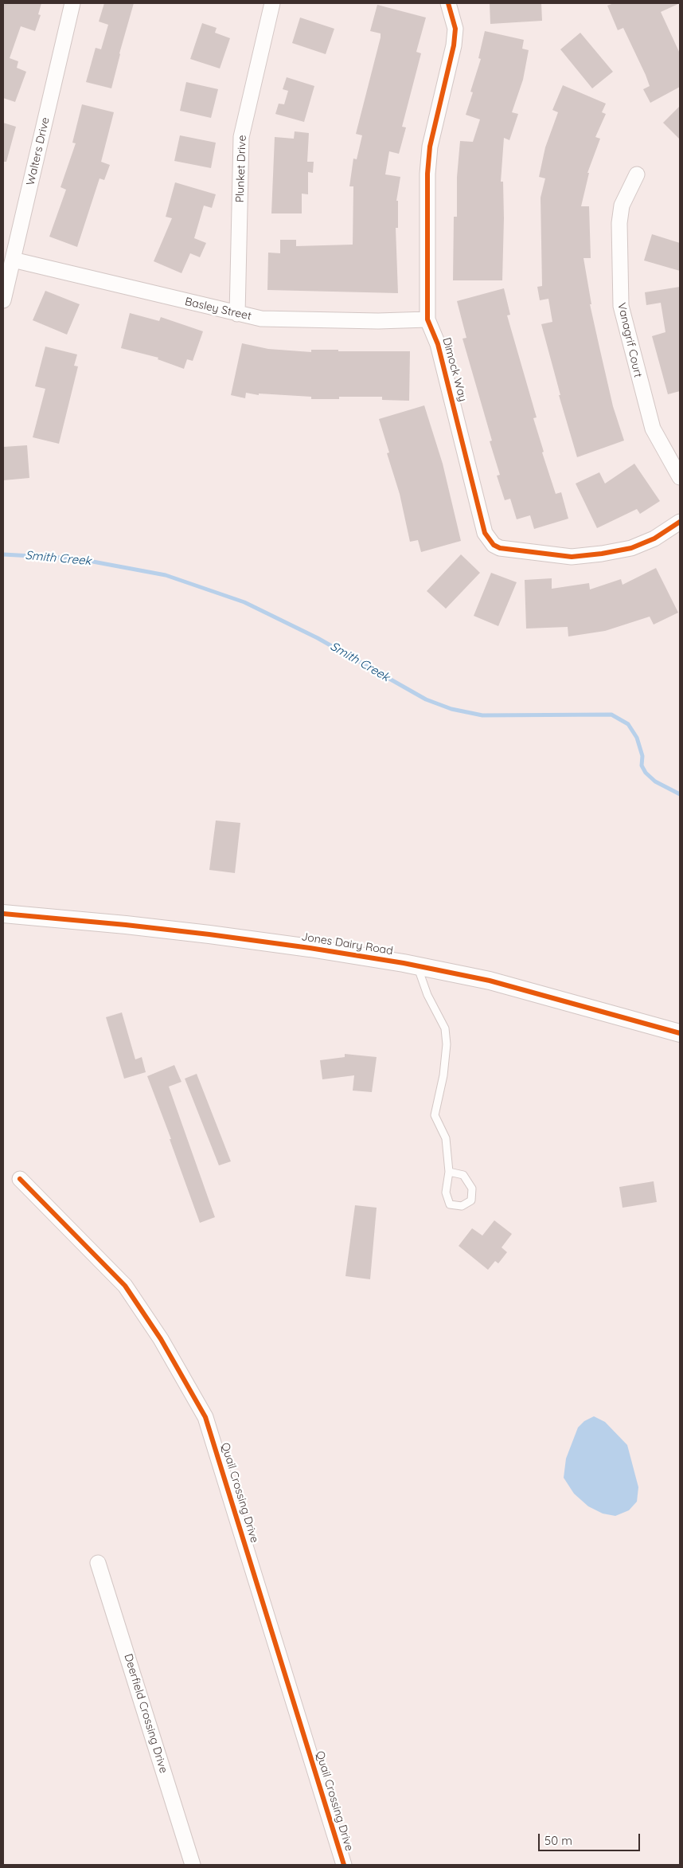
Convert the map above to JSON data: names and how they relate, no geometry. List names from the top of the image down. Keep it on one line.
{"streets":{"street":["Walters Drive","Plunket Drive","Basley Street","Vanagrif Court","Dimock Way","Jones Dairy Road","Quail Crossing Drive","Deerfield Crossing Drive"]},"crossings":[["Walters Drive","Basley Street"],["Plunket Drive","Basley Street"],["Basley Street","Dimock Way"]],"water":["Smith Creek"],"scale_bar":"50 m"}
